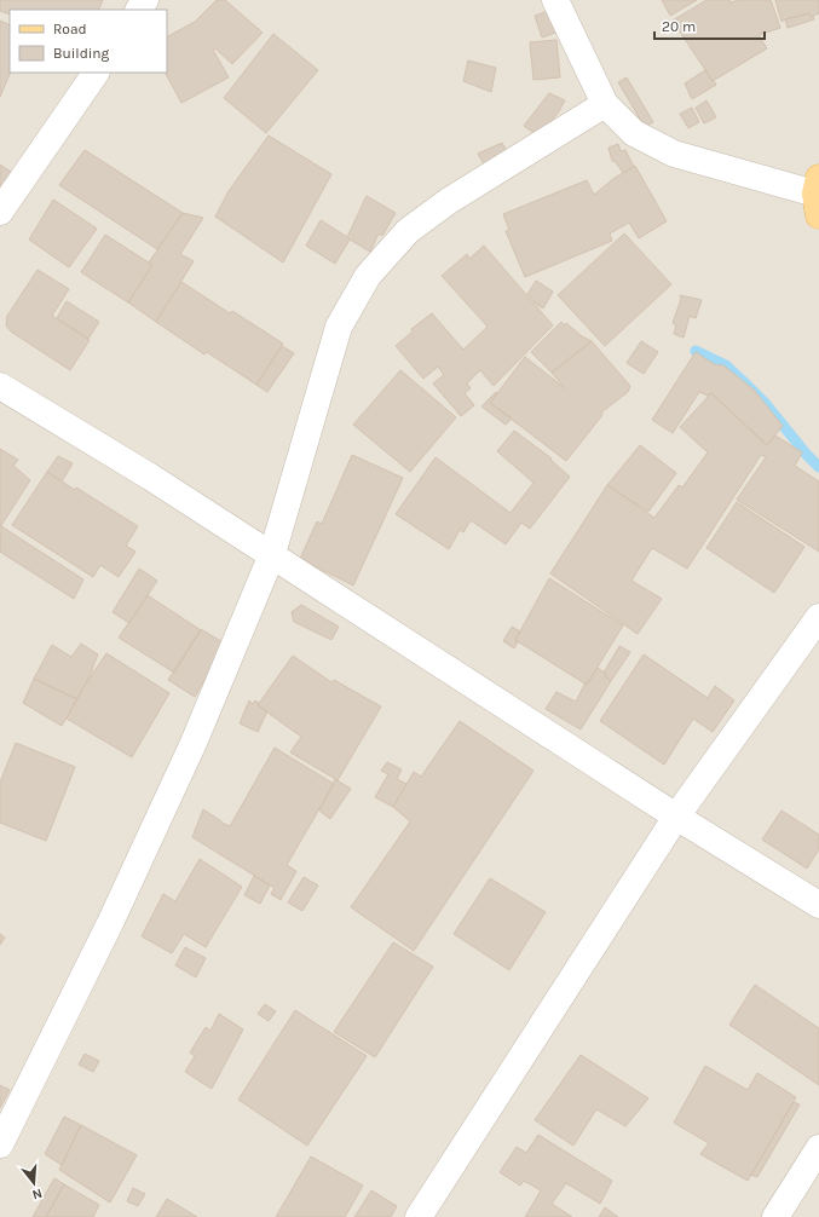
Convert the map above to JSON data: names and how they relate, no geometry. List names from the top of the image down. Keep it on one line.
{"legend":["Road","Building"],"scale_bar":"20 m","north":"bottom"}
